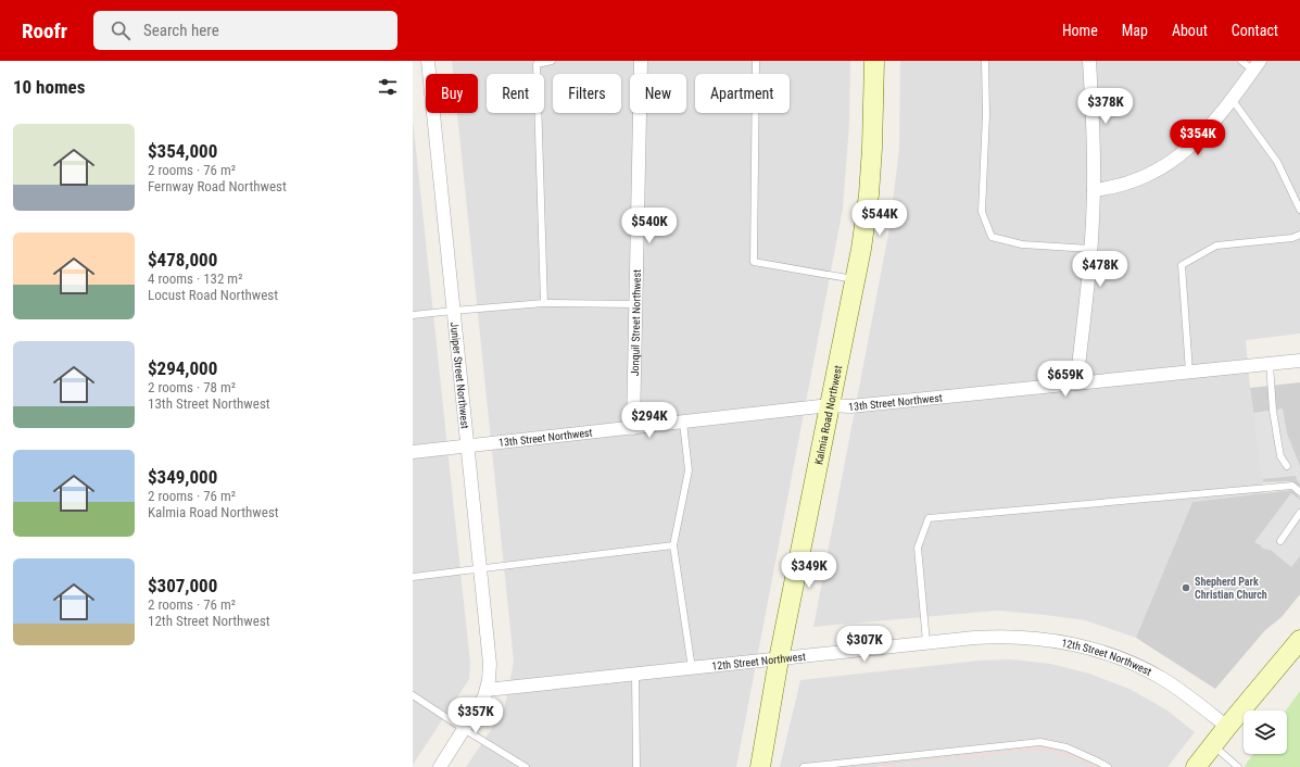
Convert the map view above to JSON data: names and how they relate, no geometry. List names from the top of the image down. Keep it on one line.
{"streets":{"street":["Jonquil Street Northwest","Juniper Street Northwest","13th Street Northwest","Kalmia Road Northwest","12th Street Northwest"]},"crossings":[["Jonquil Street Northwest","13th Street Northwest"],["Juniper Street Northwest","13th Street Northwest"],["Juniper Street Northwest","12th Street Northwest"],["13th Street Northwest","Kalmia Road Northwest"],["Kalmia Road Northwest","12th Street Northwest"]],"places":["Shepherd Park Christian Church"],"page":{"header":"Roofr","search":"Search here","nav":["Home","Map","About","Contact"],"heading":"10 homes","chip":["Buy","Rent","Filters","New","Apartment"],"price":["$378K","$354K","$544K","$540K","$478K","$659K","$294K","$349K","$307K","$357K"],"list":[{"name":"$354,000","note":"2 rooms · 76 m² · Fernway Road Northwest"},{"name":"$478,000","note":"4 rooms · 132 m² · Locust Road Northwest"},{"name":"$294,000","note":"2 rooms · 78 m² · 13th Street Northwest"},{"name":"$349,000","note":"2 rooms · 76 m² · Kalmia Road Northwest"},{"name":"$307,000","note":"2 rooms · 76 m² · 12th Street Northwest"}]}}
